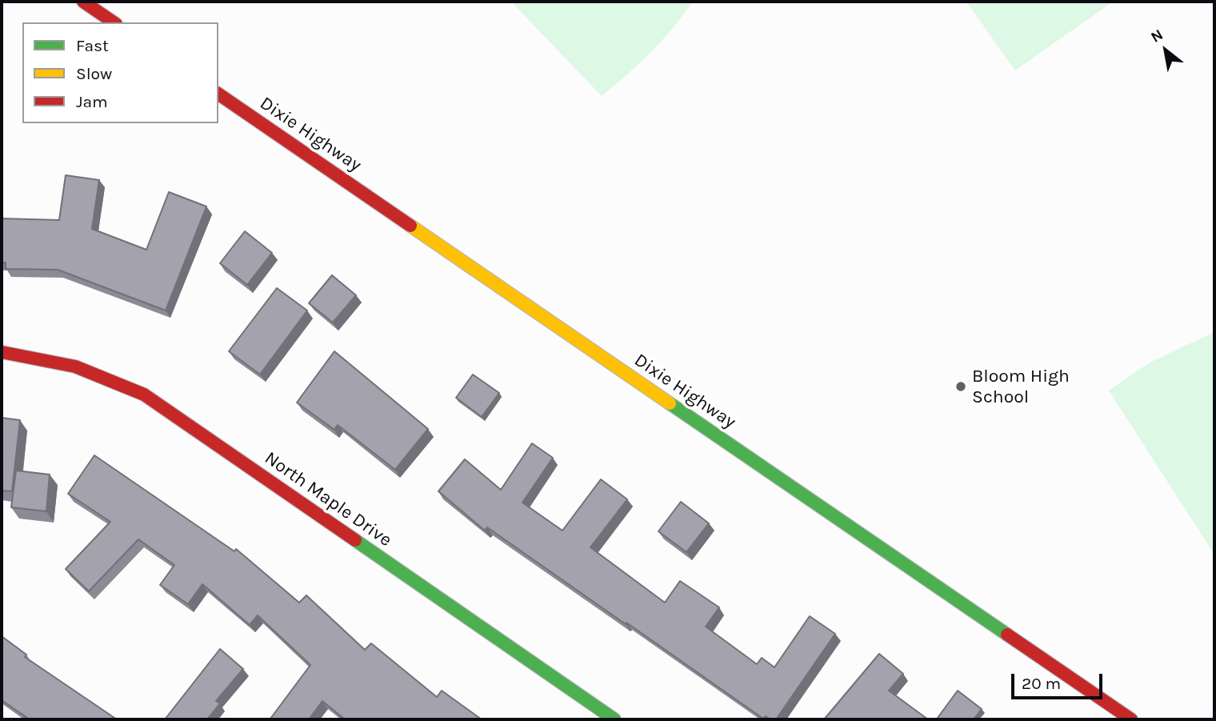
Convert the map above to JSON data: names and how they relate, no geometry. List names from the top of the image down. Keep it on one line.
{"streets":{"main road":["Dixie Highway","North Maple Drive"]},"places":["Bloom High School"],"legend":["Fast","Slow","Jam"],"scale_bar":"20 m","north":"top left"}
